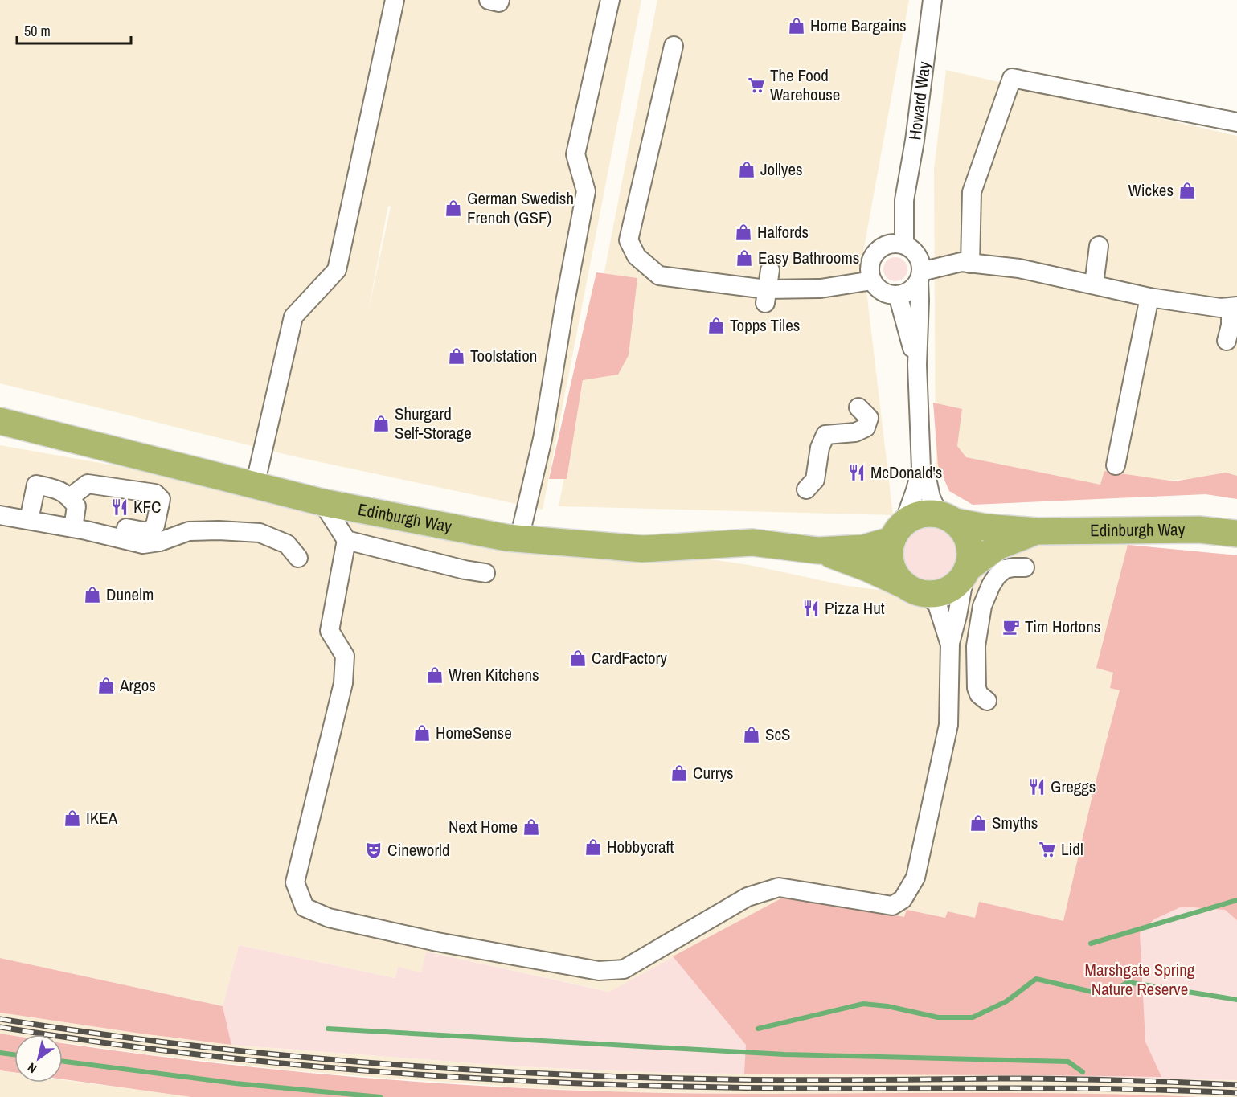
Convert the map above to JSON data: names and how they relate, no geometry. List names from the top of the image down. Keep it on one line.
{"streets":{"highway":["Edinburgh Way"],"street":["Howard Way"]},"parks":["Marshgate Spring Nature Reserve"],"places":{"shop":["Home Bargains","Jollyes","Wickes","German Swedish French (GSF)","Halfords","Easy Bathrooms","Topps Tiles","Toolstation","Shurgard Self-Storage","Dunelm","CardFactory","Wren Kitchens","Argos","HomeSense","ScS","Currys","IKEA","Smyths","Next Home","Hobbycraft"],"supermarket":["The Food Warehouse","Lidl"],"restaurant":["McDonald's","KFC","Pizza Hut","Greggs"],"cafe":["Tim Hortons"],"theatre":["Cineworld"]},"scale_bar":"50 m","north":"bottom left"}
